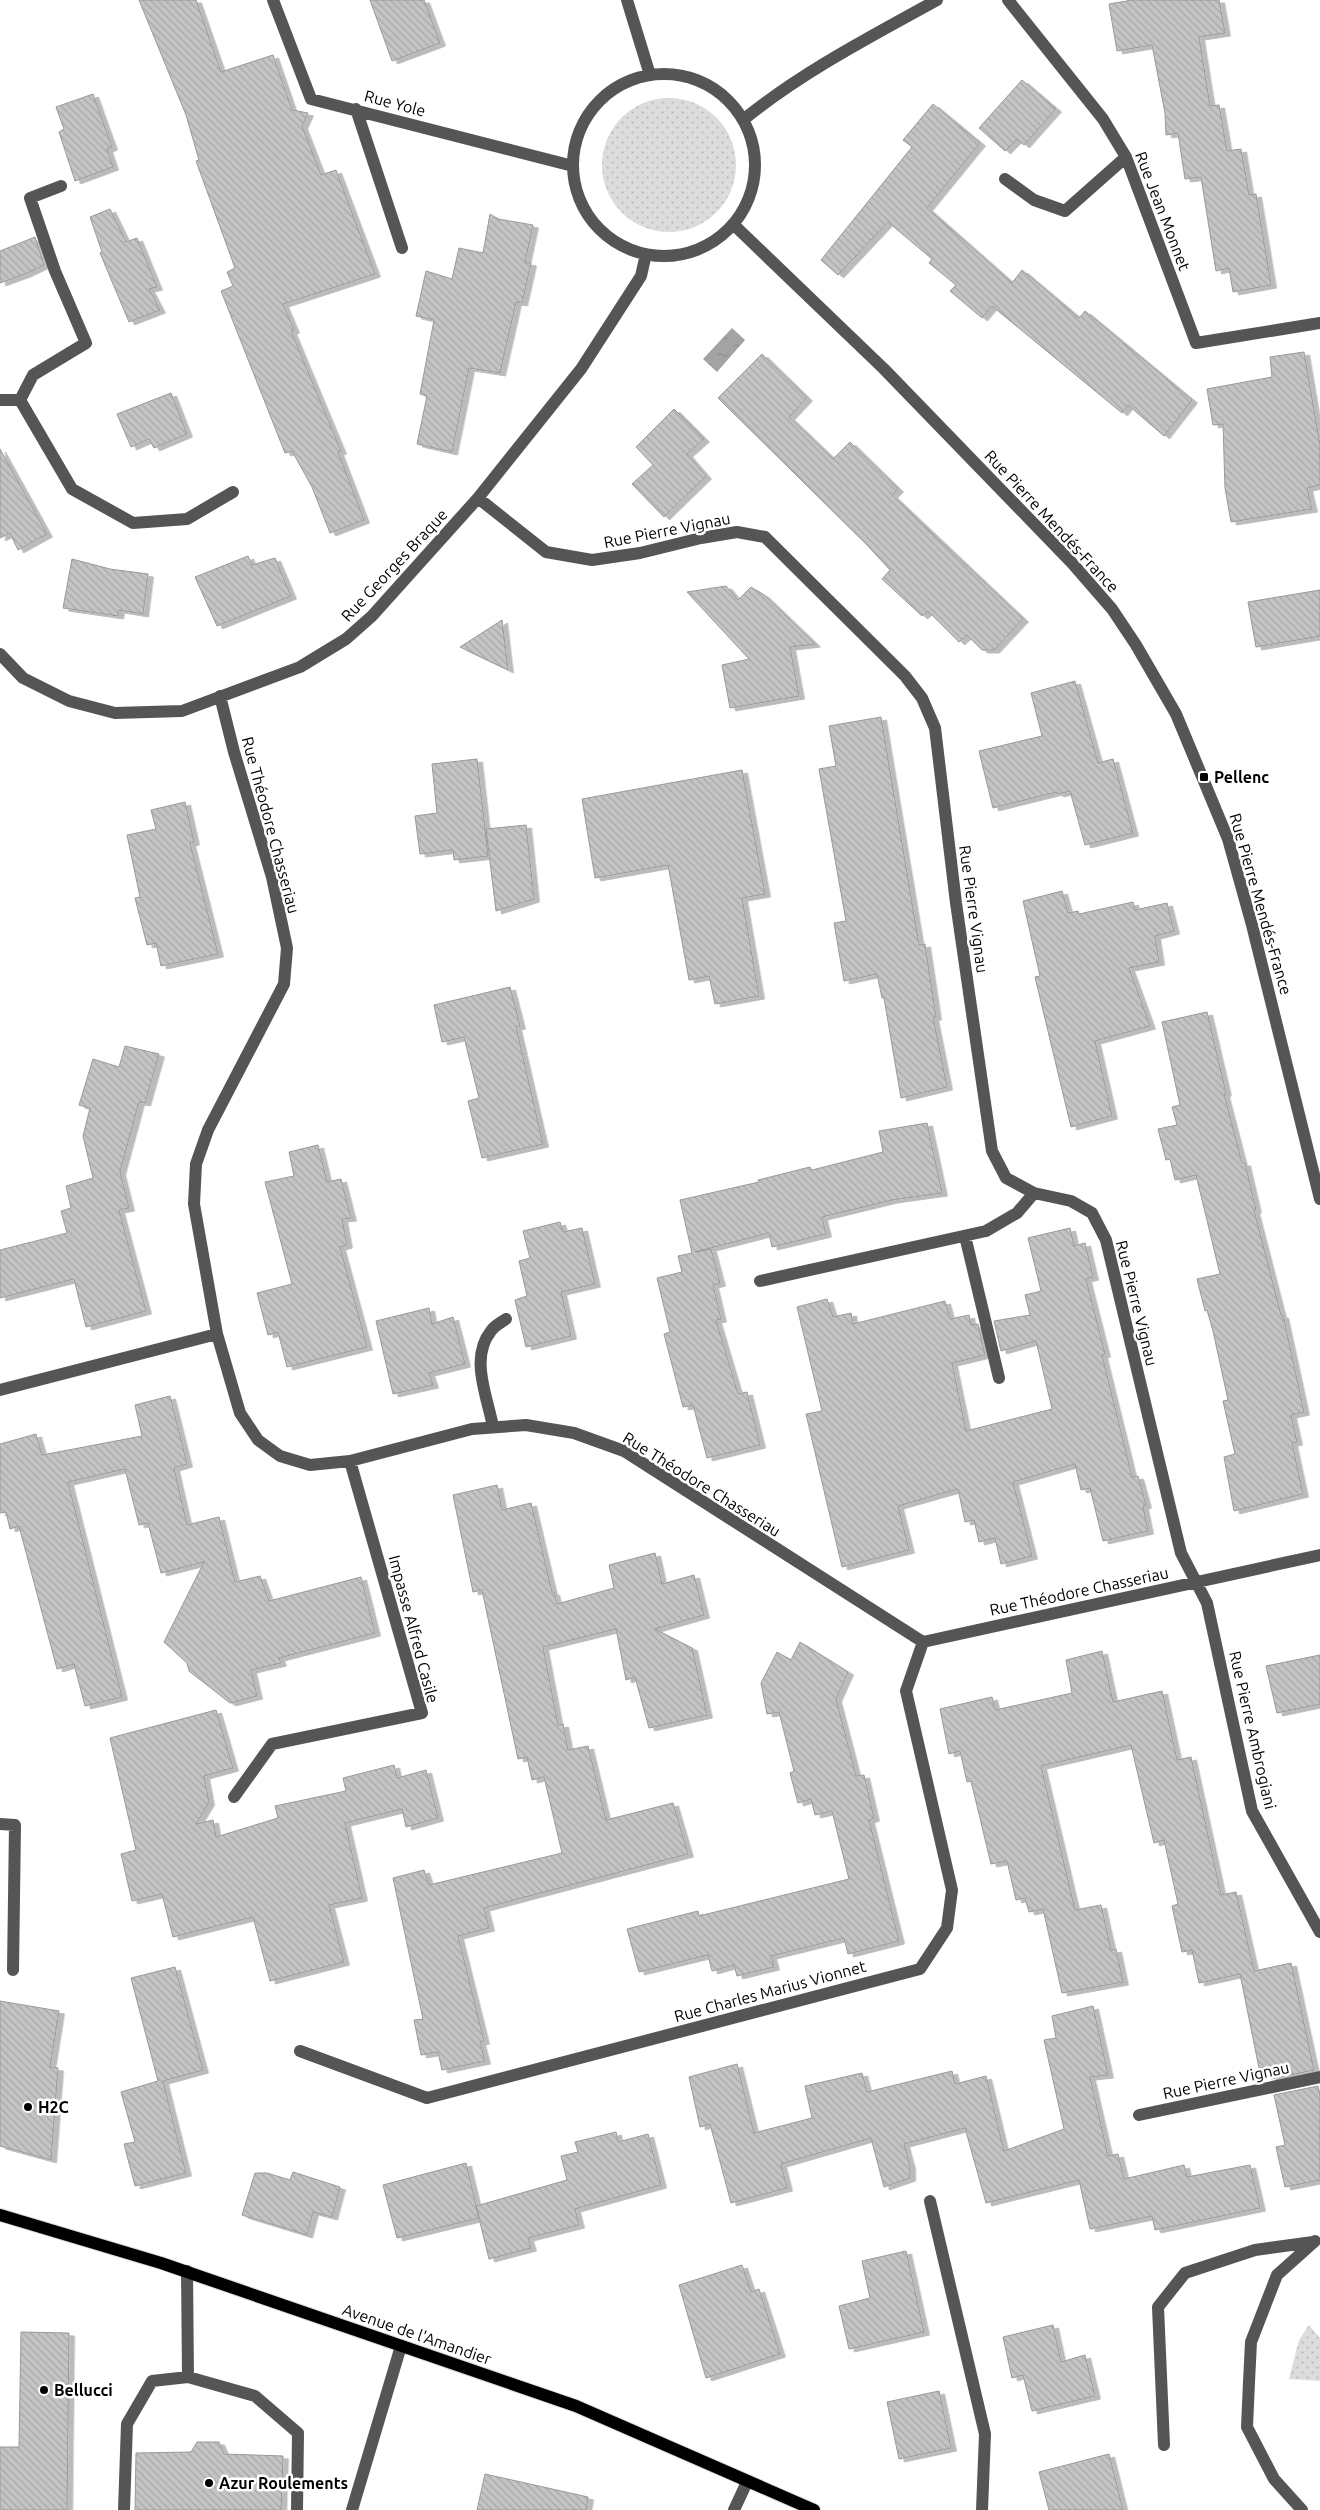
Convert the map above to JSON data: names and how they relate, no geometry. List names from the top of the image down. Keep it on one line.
{"streets":{"main road":["Avenue de l'Amandier"],"street":["Rue Yole","Rue Jean Monnet","Rue Pierre Mendés-France","Rue Pierre Vignau","Rue Georges Braque","Rue Théodore Chasseriau","Impasse Alfred Casile","Rue Pierre Ambrogiani","Rue Charles Marius Vionnet"]},"crossings":[["Rue Pierre Vignau","Rue Georges Braque"],["Rue Pierre Vignau","Rue Théodore Chasseriau"],["Rue Pierre Vignau","Rue Pierre Ambrogiani"],["Rue Georges Braque","Rue Théodore Chasseriau"],["Rue Théodore Chasseriau","Impasse Alfred Casile"],["Rue Théodore Chasseriau","Rue Pierre Ambrogiani"],["Rue Théodore Chasseriau","Rue Charles Marius Vionnet"]],"places":{"transit":["Pellenc"],"other":["H2C","Bellucci","Azur Roulements"]}}
